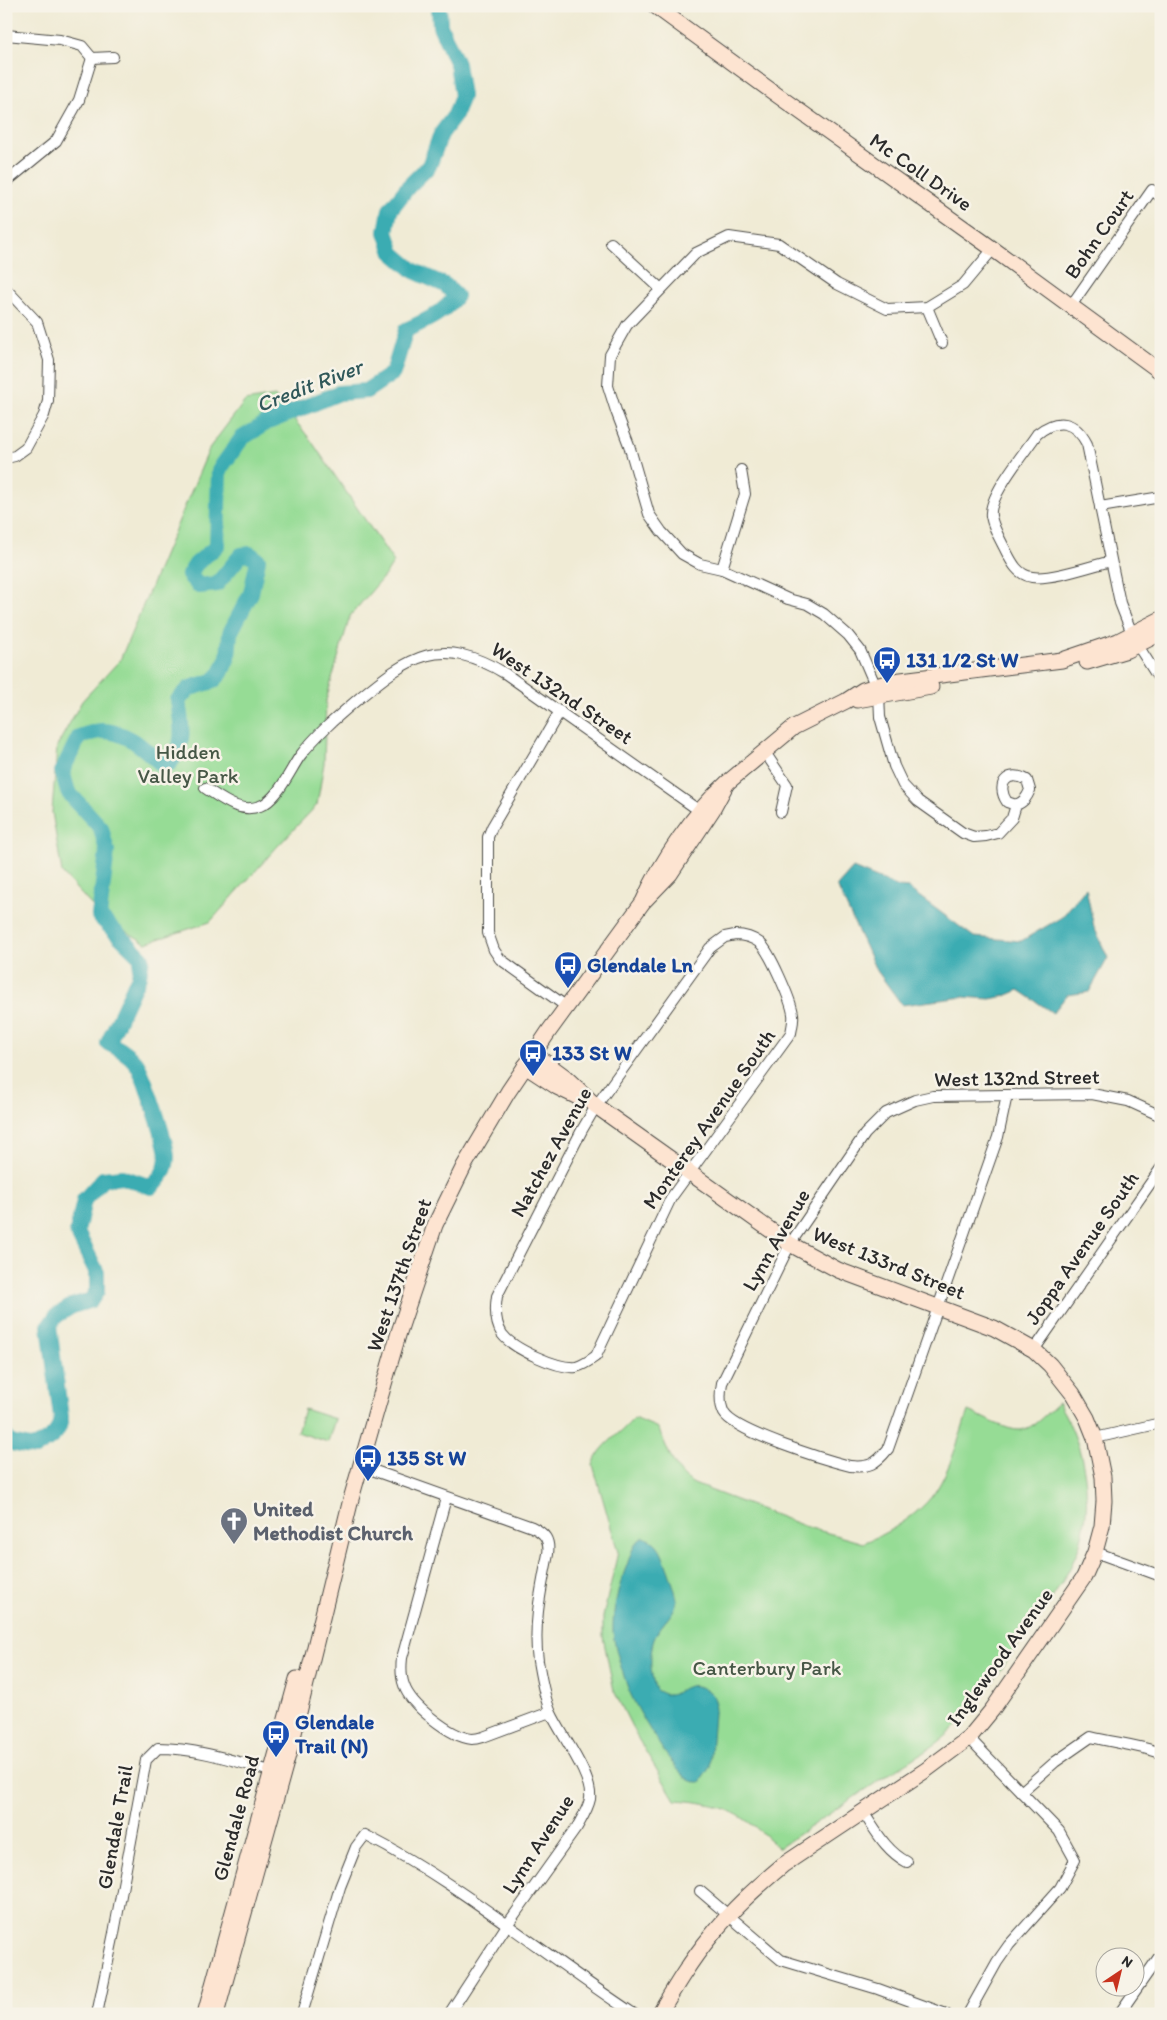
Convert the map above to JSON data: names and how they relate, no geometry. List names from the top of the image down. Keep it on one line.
{"streets":{"main road":["Mc Coll Drive","West 133rd Street","West 137th Street","Inglewood Avenue","Glendale Road"],"street":["Bohn Court","West 132nd Street","Monterey Avenue South","Natchez Avenue","Lynn Avenue","Joppa Avenue South","Glendale Trail"]},"crossings":[["Mc Coll Drive","Bohn Court"],["West 132nd Street","Lynn Avenue"],["West 132nd Street","West 137th Street"],["Monterey Avenue South","Natchez Avenue"],["Monterey Avenue South","West 133rd Street"],["Natchez Avenue","West 133rd Street"],["Lynn Avenue","West 133rd Street"],["Joppa Avenue South","West 133rd Street"],["West 133rd Street","West 137th Street"],["West 133rd Street","Inglewood Avenue"],["West 137th Street","Glendale Road"],["Glendale Road","Glendale Trail"]],"water":["Credit River"],"parks":["Hidden Valley Park","Canterbury Park"],"places":{"bus stop":["131 1/2 St W","Glendale Ln","133 St W","135 St W","Glendale Trail (N)"],"church":["United Methodist Church"]},"north":"top right"}
